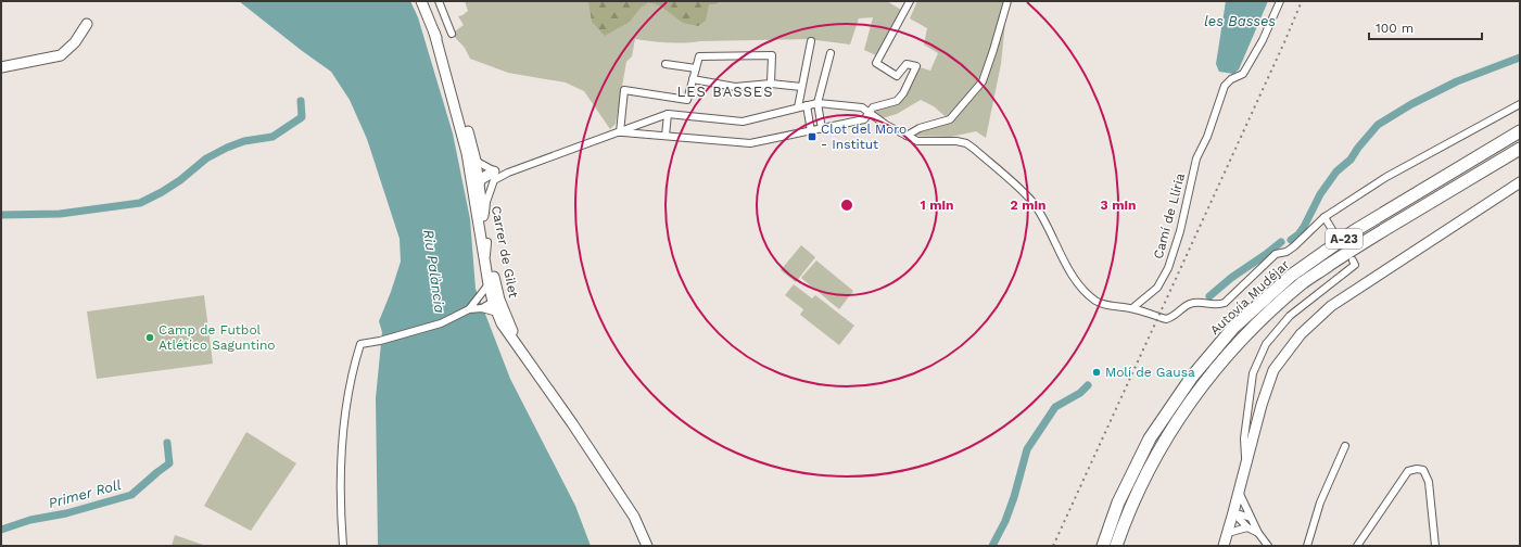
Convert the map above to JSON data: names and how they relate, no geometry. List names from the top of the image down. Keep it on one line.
{"streets":{"highway":["A-23","Autovía Mudéjar"],"main road":["Carrer de Gilet"],"street":["Camí de Llíria"]},"districts":["LES BASSES"],"water":["les Basses","Riu Palància","Primer Roll"],"places":{"transit":["Clot del Moro - Institut"],"other":["Camp de Futbol Atlético Saguntino","Molí de Gausa"]},"scale_bar":"100 m","rings":["1 min","2 min","3 min"]}
